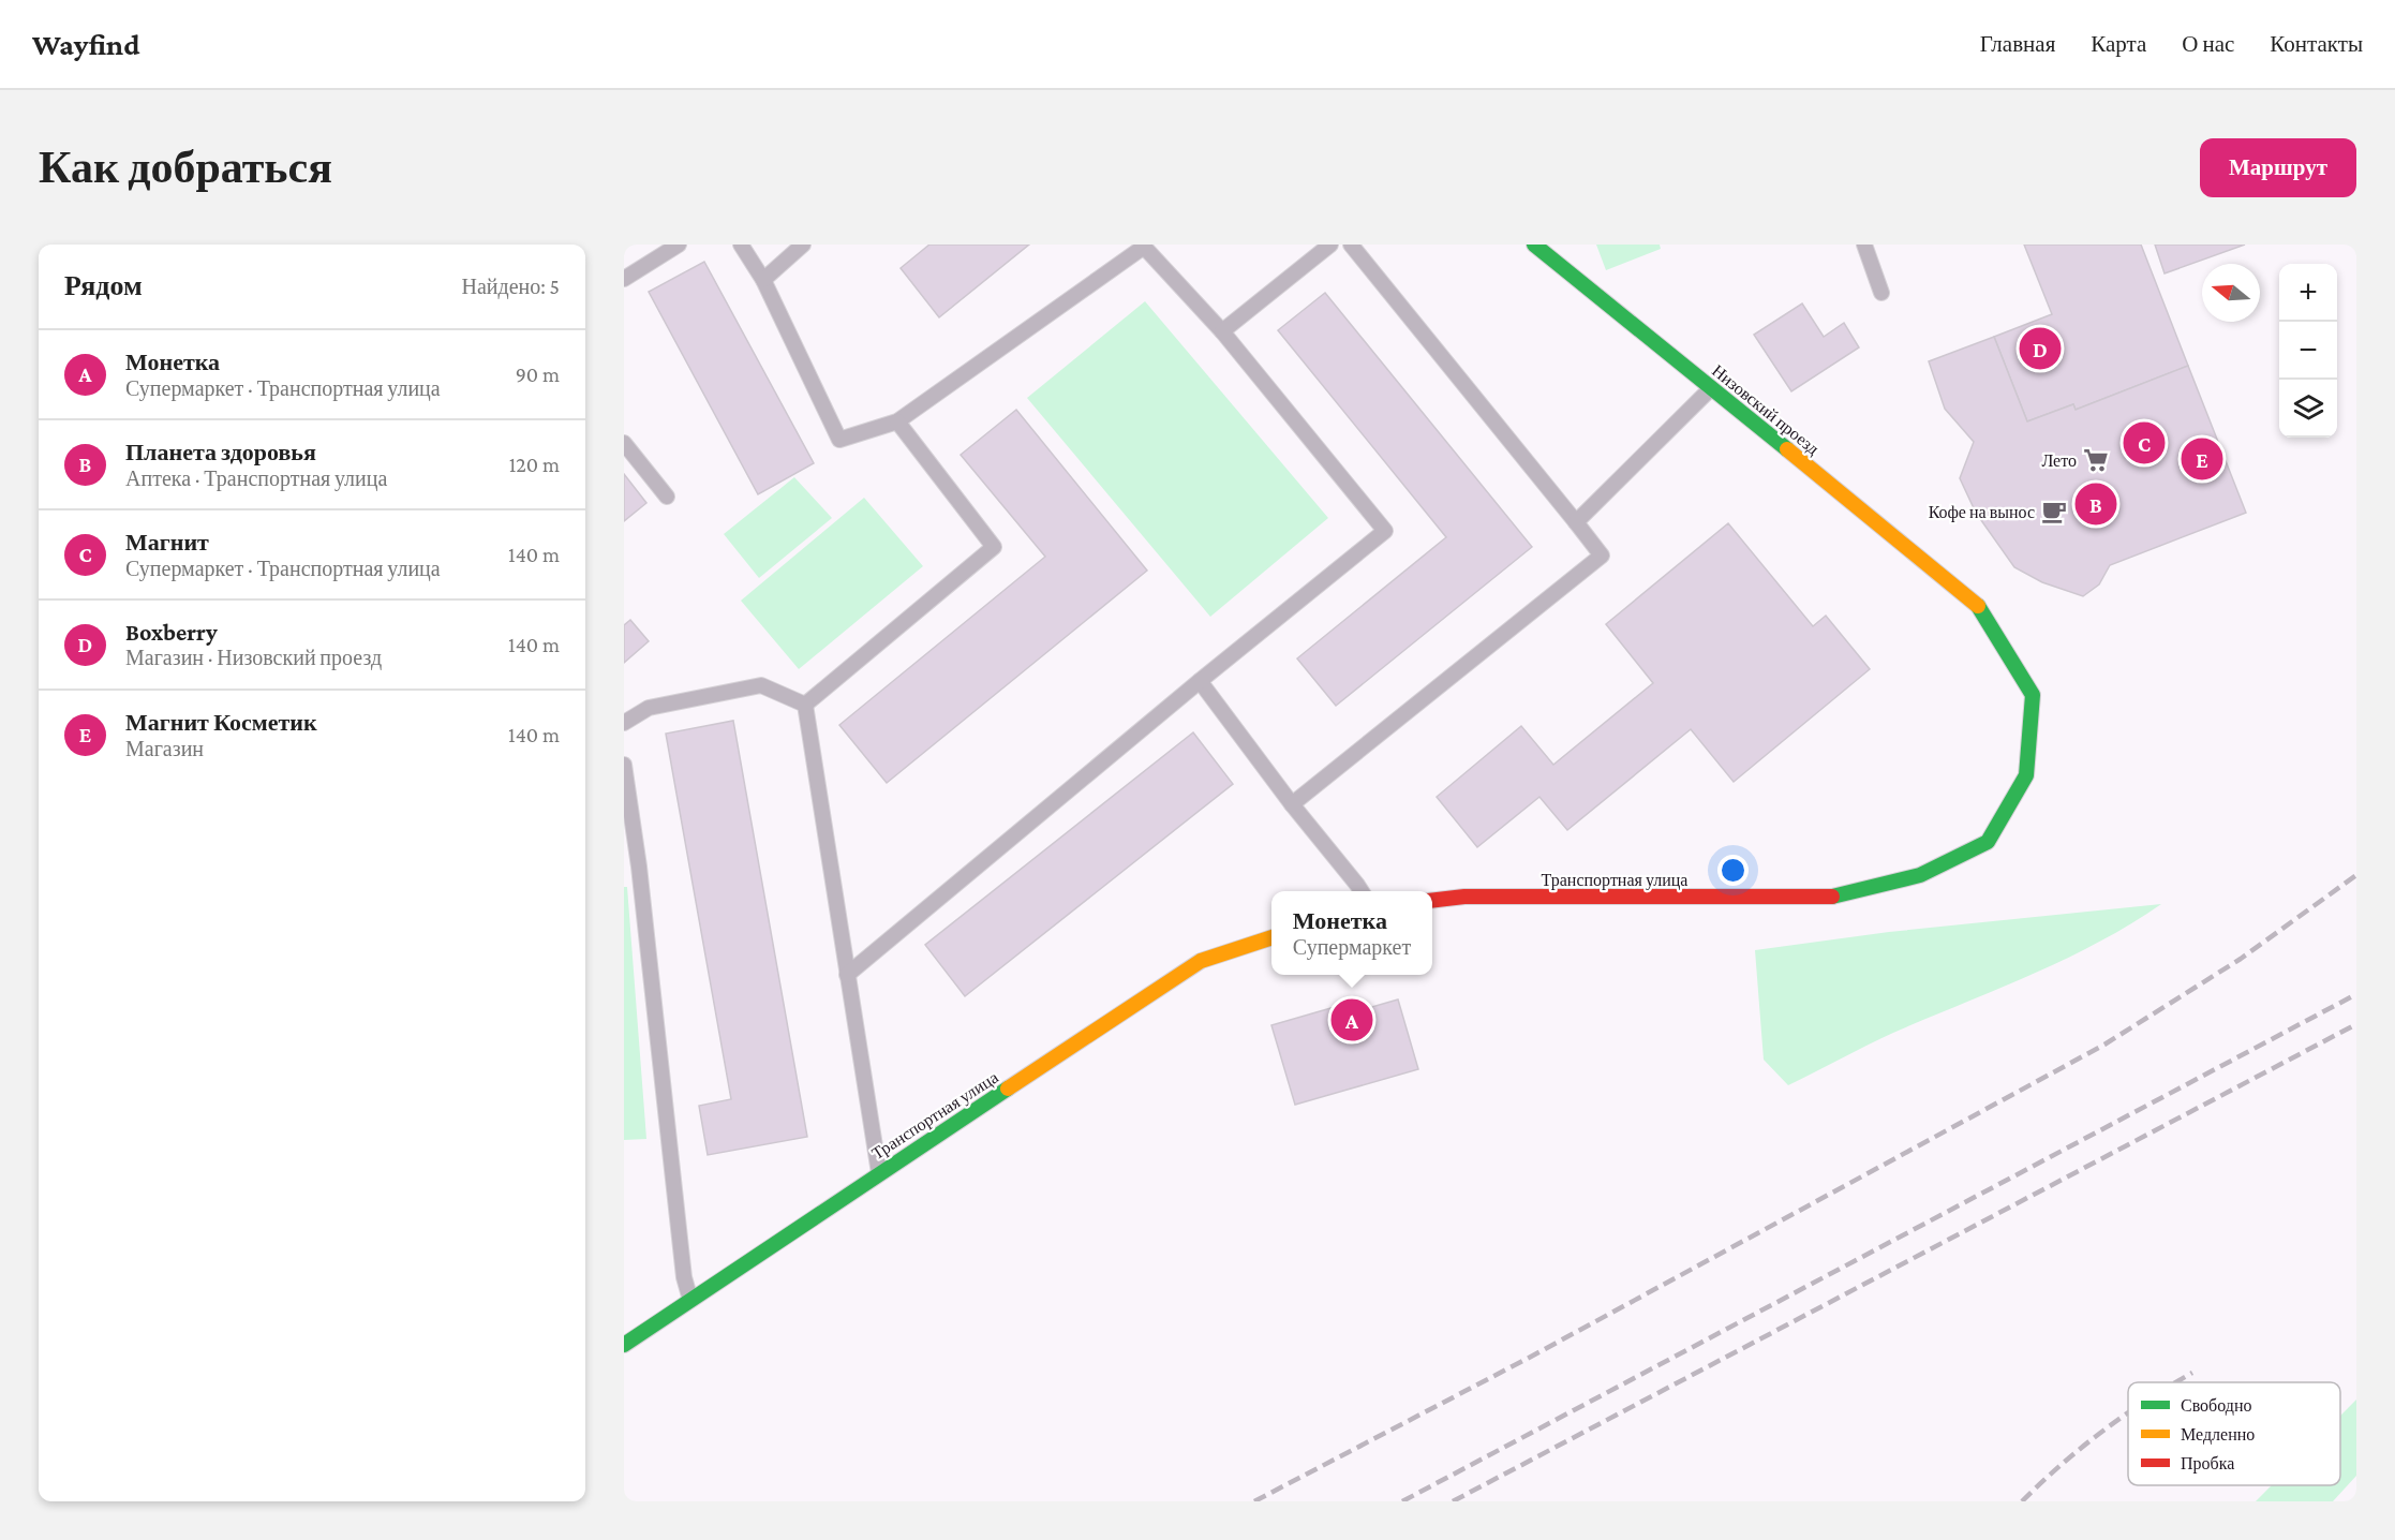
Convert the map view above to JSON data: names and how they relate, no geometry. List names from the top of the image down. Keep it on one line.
{"streets":{"street":["Низовский проезд","Транспортная улица"]},"crossings":[["Низовский проезд","Транспортная улица"]],"places":{"supermarket":["Лето"],"cafe":["Кофе на вынос"]},"legend":["Свободно","Медленно","Пробка"],"north":"left","page":{"header":"Wayfind","nav":["Главная","Карта","О нас","Контакты"],"buttons":"Маршрут","title":"Как добраться","heading":["Рядом","Найдено: 5"],"map_buttons":["+","−"],"pins":["D","C","E","B","A"],"list":[{"mark":"A","name":"Монетка","note":"Супермаркет · Транспортная улица","value":"90 m"},{"mark":"B","name":"Планета здоровья","note":"Аптека · Транспортная улица","value":"120 m"},{"mark":"C","name":"Магнит","note":"Супермаркет · Транспортная улица","value":"140 m"},{"mark":"D","name":"Boxberry","note":"Магазин · Низовский проезд","value":"140 m"},{"mark":"E","name":"Магнит Косметик","note":"Магазин","value":"140 m"}],"popup":["Монетка","Супермаркет"]}}
